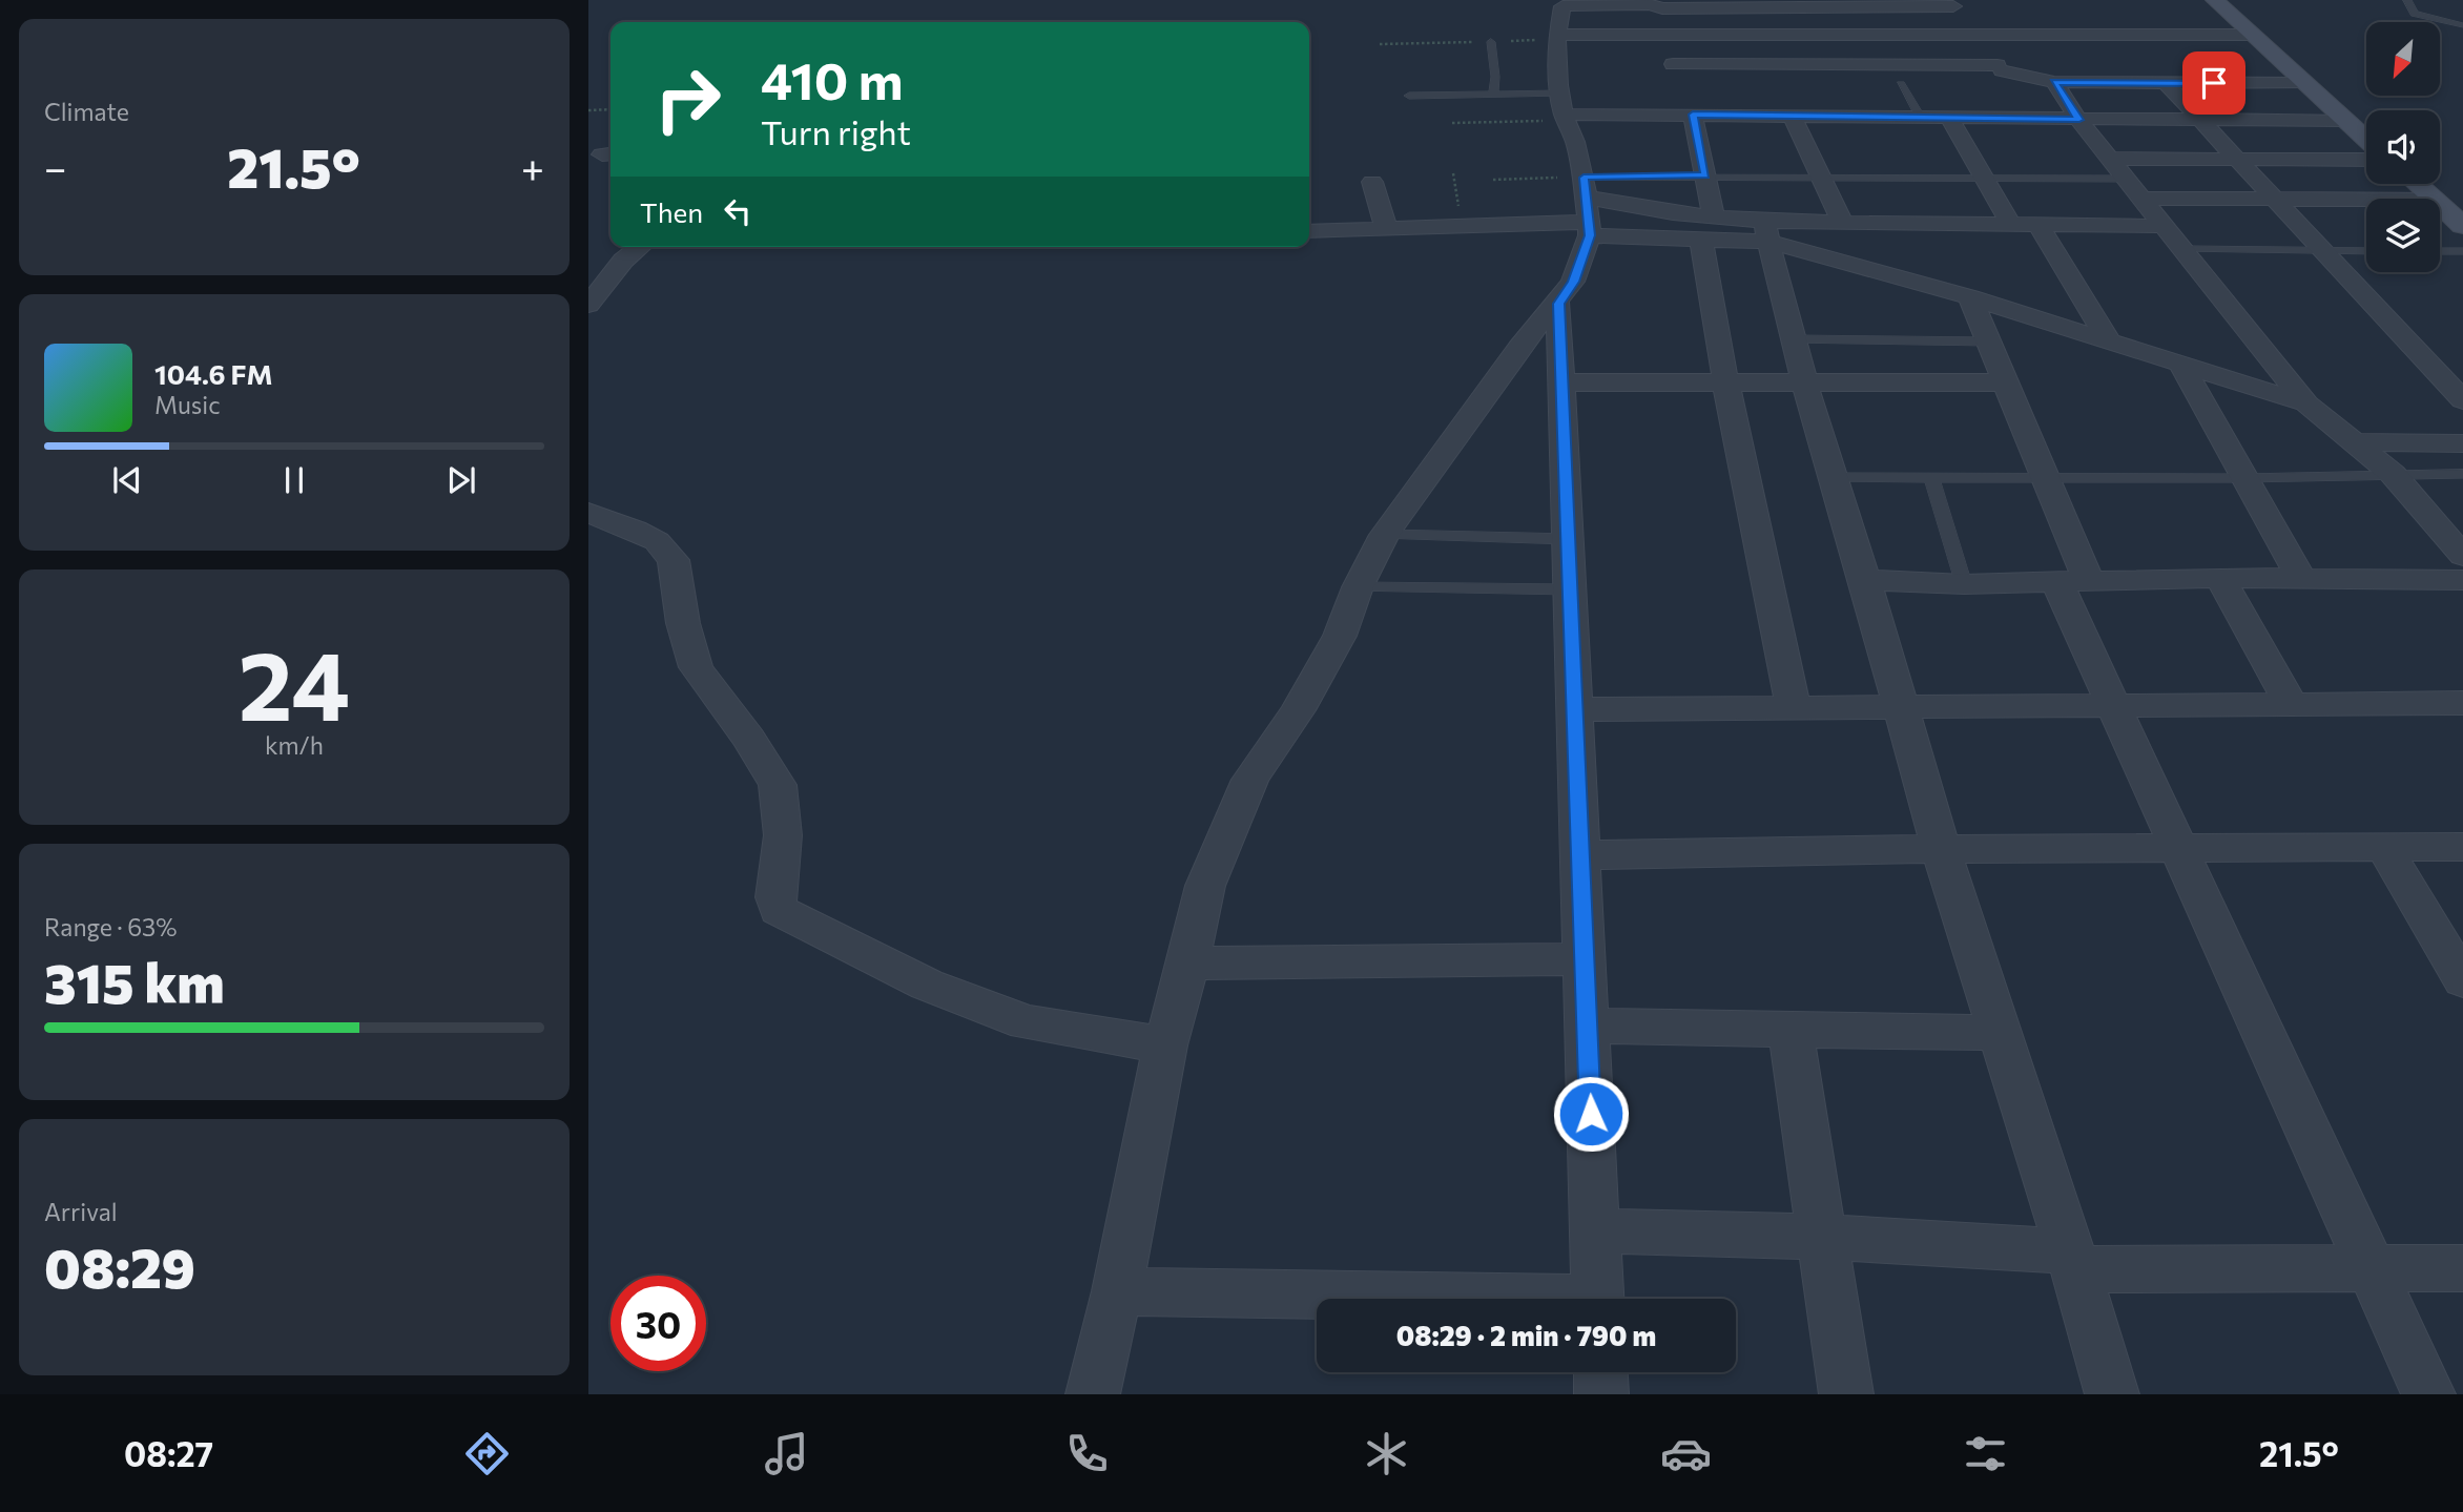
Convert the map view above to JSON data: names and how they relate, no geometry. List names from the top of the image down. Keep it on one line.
{"north":"bottom left","page":{"tile":["Climate",["24","km/h"],["Range · 63%","315 km"],["Arrival","08:29"]],"turn":["410 m","Turn right"],"heat":["−","21.5°","+"],"then":"Then","song":["104.6 FM","Music"],"limit":"30","trip":"08:29 · 2 min · 790 m","tabs":["08:27","21.5°"]}}
